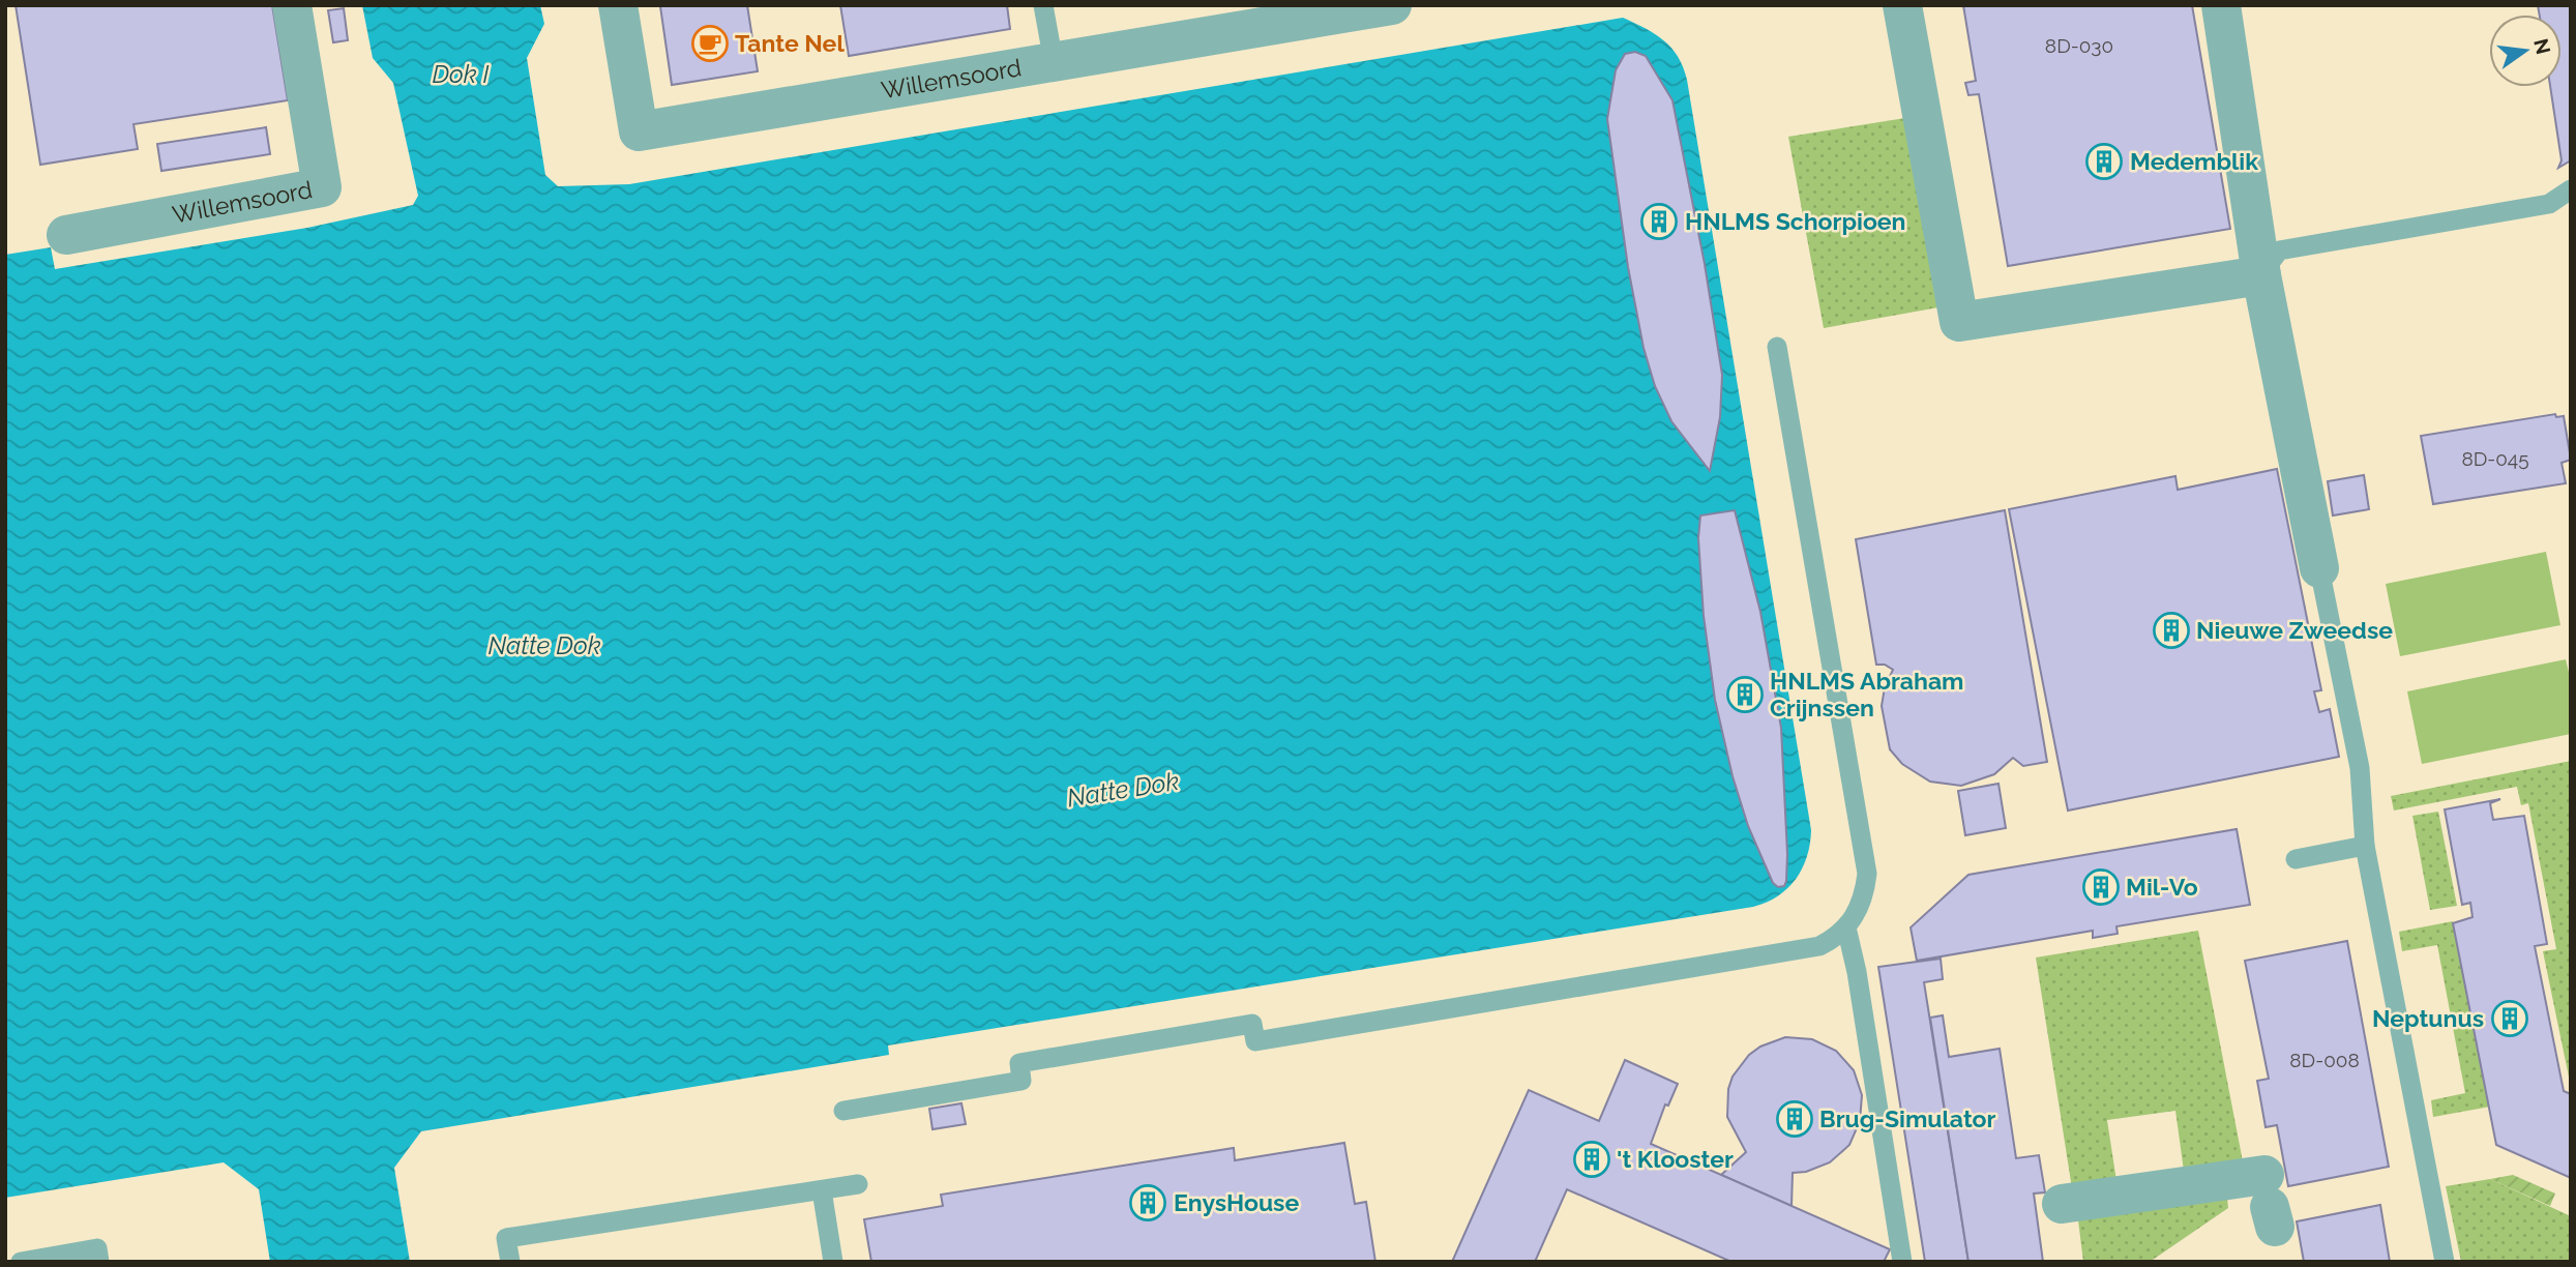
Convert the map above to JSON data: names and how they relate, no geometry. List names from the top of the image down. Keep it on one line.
{"streets":{"street":["Willemsoord"]},"water":["Dok I","Natte Dok"],"places":{"cafe":["Tante Nel"],"building":["Medemblik","HNLMS Schorpioen","Nieuwe Zweedse","HNLMS Abraham Crijnssen","Mil-Vo","Neptunus","Brug-Simulator","'t Klooster","EnysHouse"]},"house_numbers":["8D-030","8D-045","8D-008"],"north":"right"}
